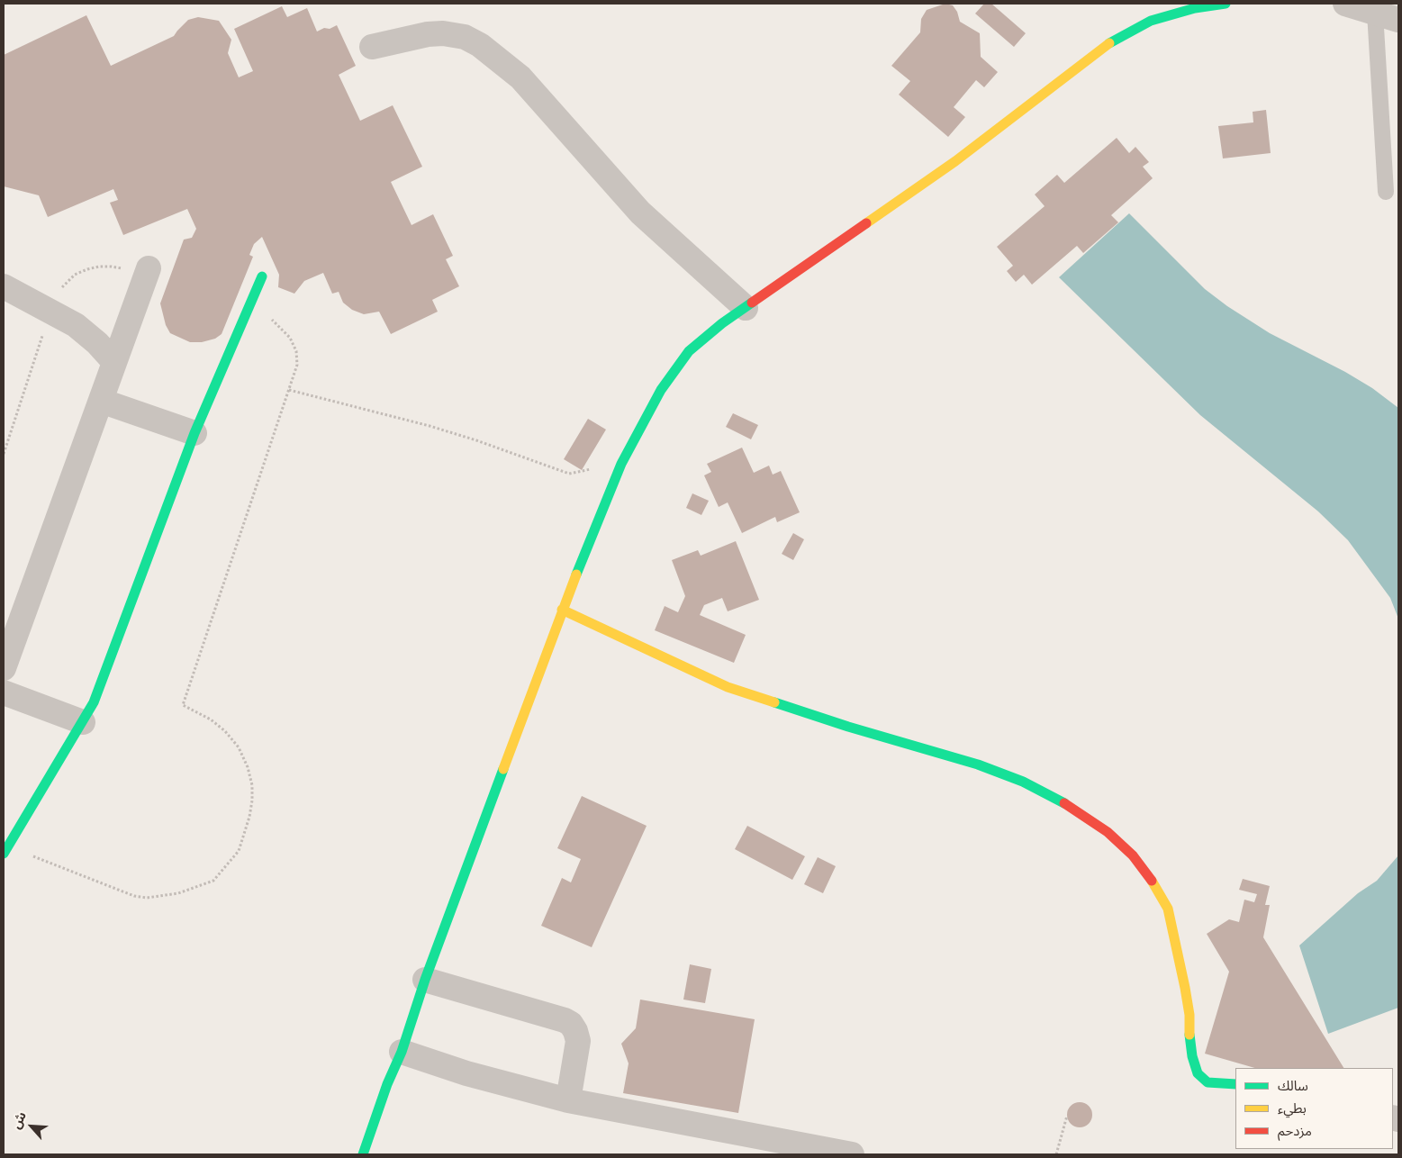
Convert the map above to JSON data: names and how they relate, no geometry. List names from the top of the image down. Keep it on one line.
{"legend":["سالك","بطيء","مزدحم"],"north":"top left"}
